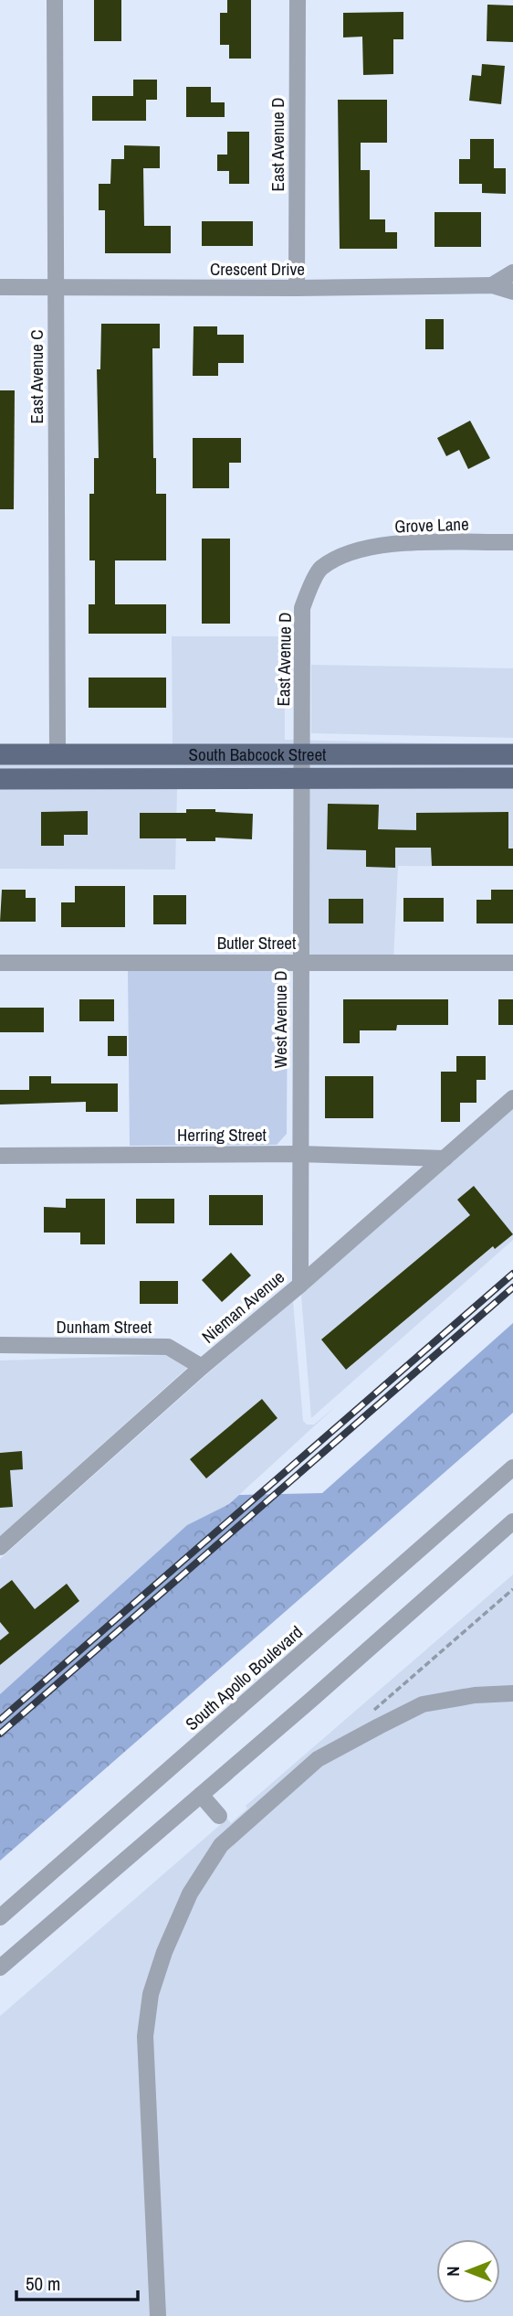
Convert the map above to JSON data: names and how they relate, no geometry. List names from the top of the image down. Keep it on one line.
{"streets":{"main road":["South Babcock Street"],"street":["East Avenue D","Crescent Drive","East Avenue C","Grove Lane","Butler Street","West Avenue D","Herring Street","Nieman Avenue","Dunham Street","South Apollo Boulevard"]},"crossings":[["East Avenue D","Crescent Drive"],["East Avenue D","Grove Lane"],["East Avenue D","South Babcock Street"],["East Avenue D","West Avenue D"],["Crescent Drive","East Avenue C"],["East Avenue C","South Babcock Street"],["South Babcock Street","West Avenue D"],["Butler Street","West Avenue D"],["West Avenue D","Herring Street"],["West Avenue D","Nieman Avenue"],["Herring Street","Nieman Avenue"],["Nieman Avenue","Dunham Street"]],"scale_bar":"50 m","north":"left"}
